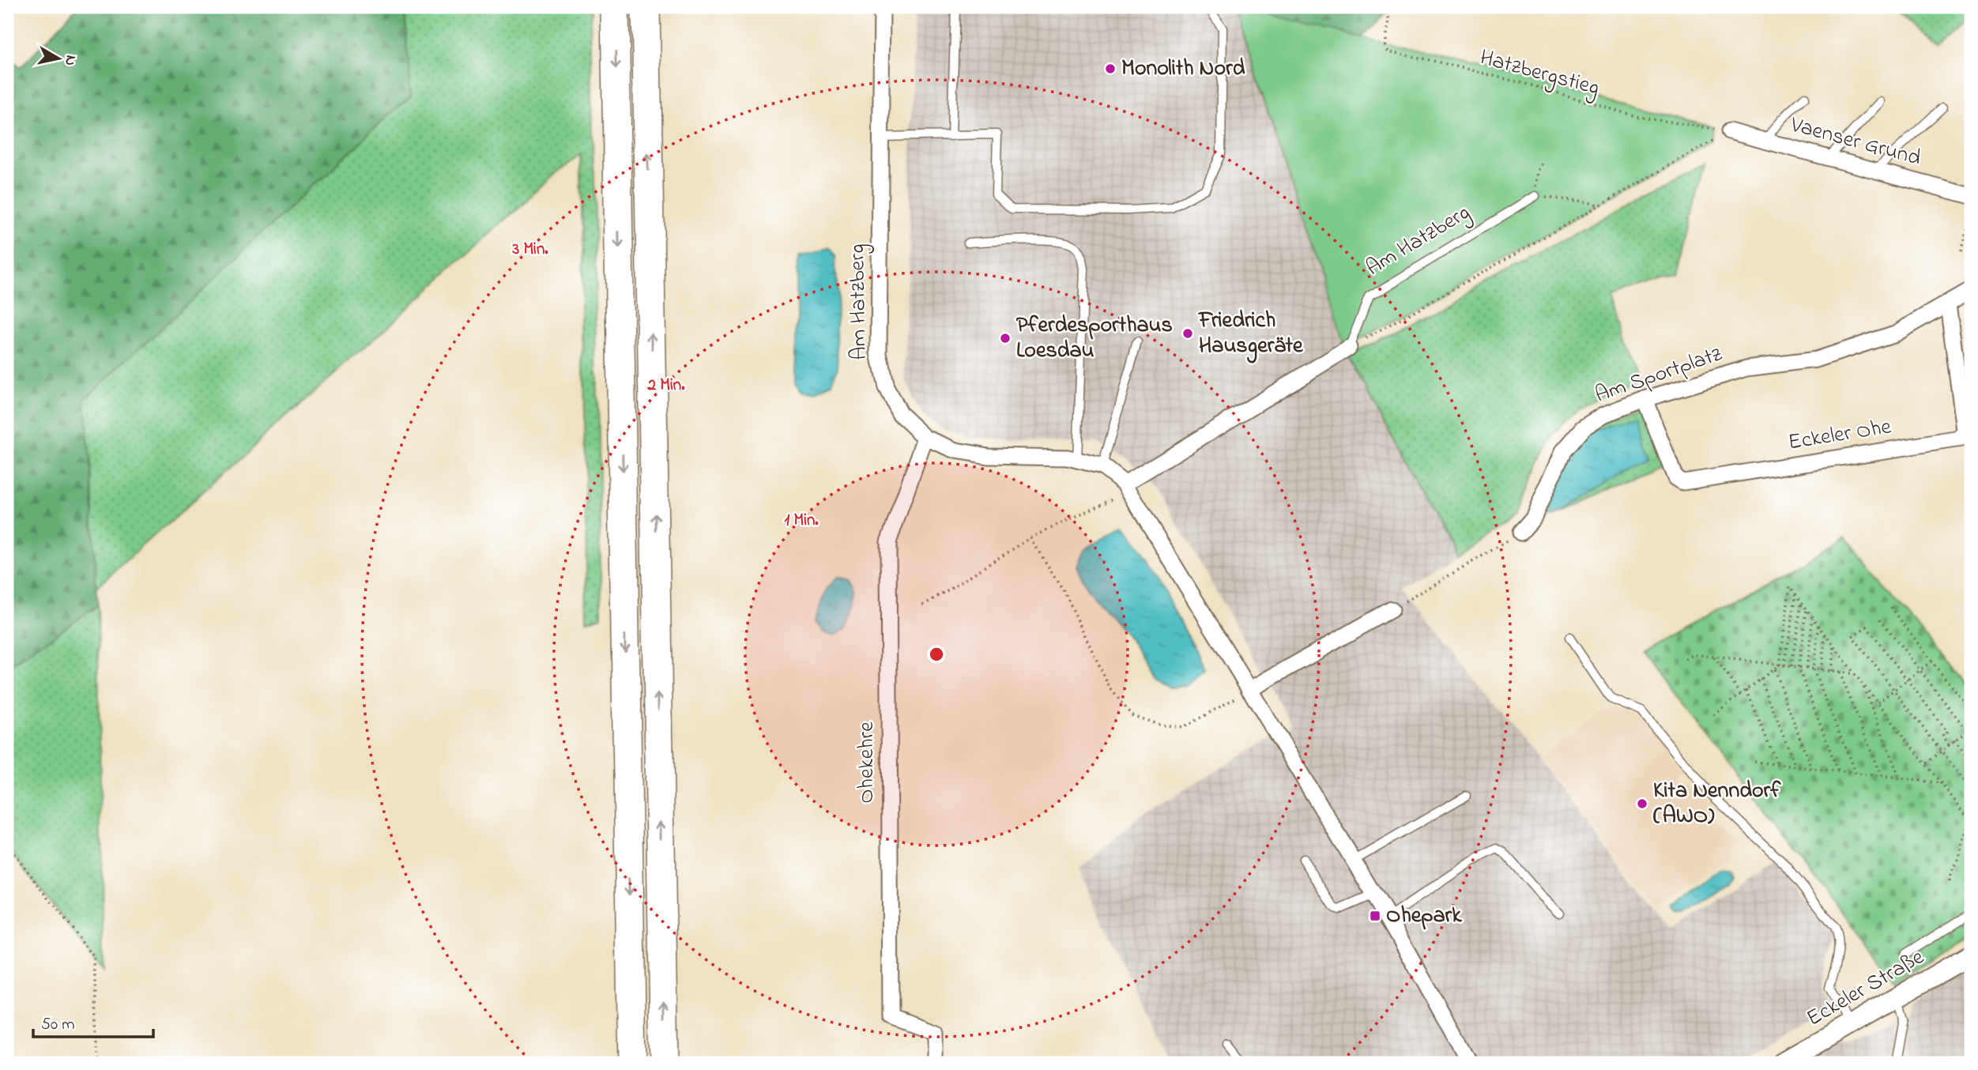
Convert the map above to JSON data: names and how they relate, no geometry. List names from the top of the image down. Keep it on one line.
{"streets":{"street":["Vaenser Grund","Am Hatzberg","Am Sportplatz","Eckeler Ohe","Ohekehre","Eckeler Straße"],"path":["Hatzbergstieg"]},"crossings":[["Hatzbergstieg","Vaenser Grund"],["Am Hatzberg","Ohekehre"],["Am Sportplatz","Eckeler Ohe"]],"places":{"other":["Monolith Nord","Friedrich Hausgeräte","Pferdesporthaus Loesdau","Kita Nenndorf (AWO)"],"transit":["Ohepark"]},"scale_bar":"50 m","north":"right","rings":["3 Min.","2 Min.","1 Min."]}
